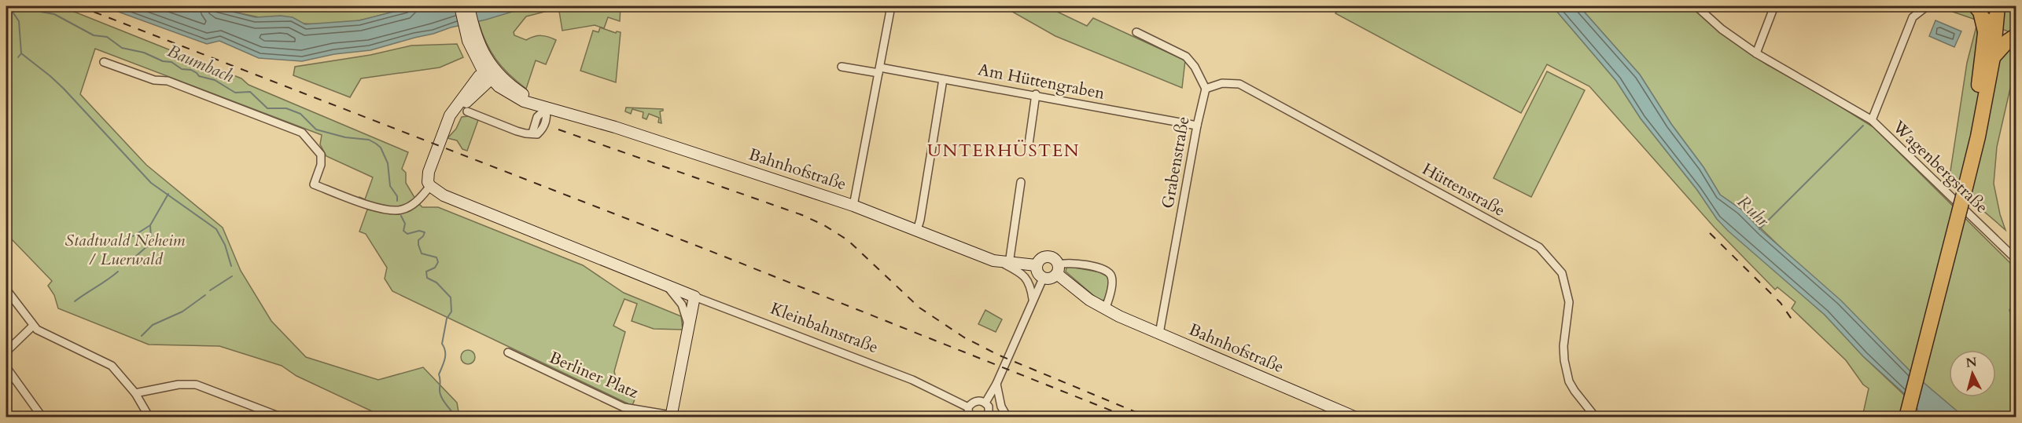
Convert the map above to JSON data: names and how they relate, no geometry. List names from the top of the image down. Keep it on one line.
{"streets":{"street":["Am Hüttengraben","Grabenstraße","Wagenbergstraße","Bahnhofstraße","Hüttenstraße","Kleinbahnstraße","Berliner Platz"]},"crossings":[["Am Hüttengraben","Grabenstraße"],["Grabenstraße","Bahnhofstraße"],["Grabenstraße","Hüttenstraße"]],"districts":["UNTERHÜSTEN"],"water":["Baumbach","Ruhr"],"parks":["Stadtwald Neheim / Luerwald"],"north":"top"}
